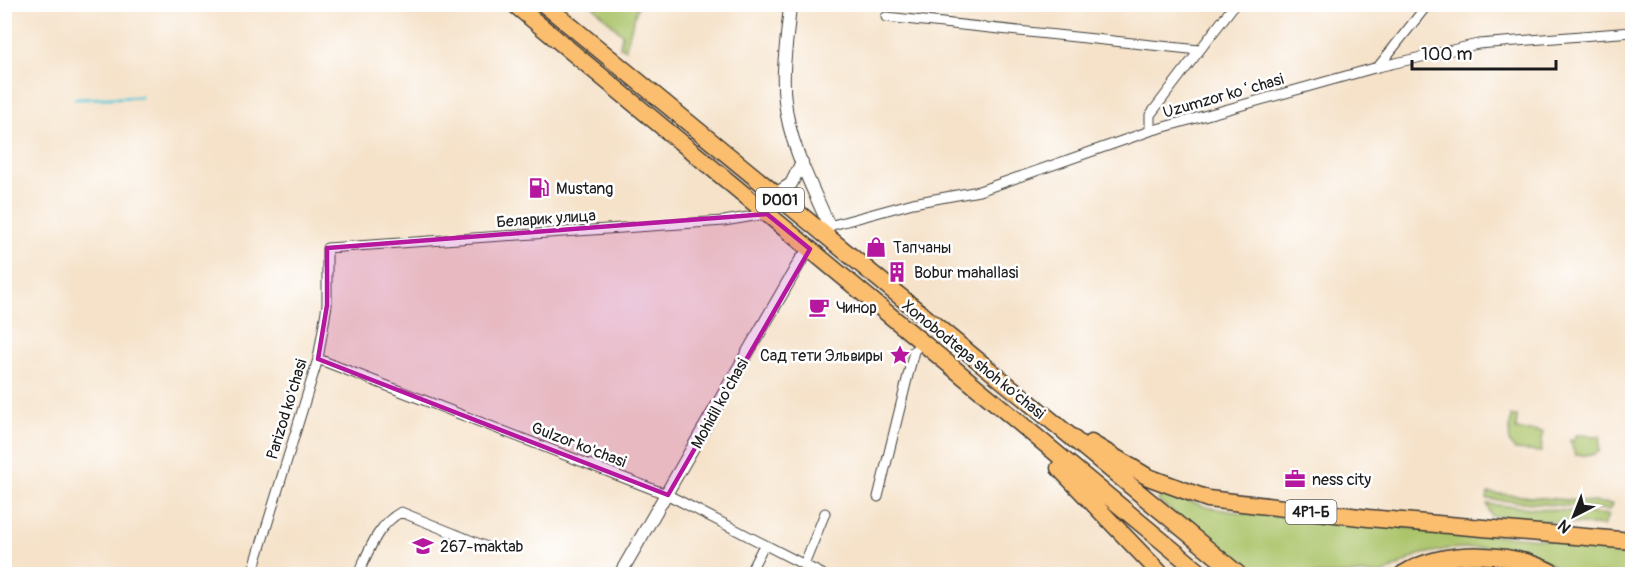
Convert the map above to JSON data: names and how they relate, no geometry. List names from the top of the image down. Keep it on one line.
{"streets":{"highway":["D001","Xonobodtepa shoh ko'chasi","Mohidil ko'chasi","4Р1-Б"],"street":["Uzumzor koʻchasi","Беларик улица","Parizod ko'chasi","Gulzor ko'chasi"]},"crossings":[["Uzumzor koʻchasi","Xonobodtepa shoh ko'chasi"],["Uzumzor koʻchasi","Mohidil ko'chasi"],["Беларик улица","Xonobodtepa shoh ko'chasi"],["Беларик улица","Parizod ko'chasi"],["Xonobodtepa shoh ko'chasi","Mohidil ko'chasi"],["Xonobodtepa shoh ko'chasi","4Р1-Б"],["Mohidil ko'chasi","Gulzor ko'chasi"],["Parizod ko'chasi","Gulzor ko'chasi"]],"places":{"fuel station":["Mustang"],"shop":["Тапчаны"],"building":["Bobur mahallasi"],"cafe":["Чинор"],"place":["Сад тети Эльвиры"],"office":["ness city"],"school or university":["267-maktab"]},"scale_bar":"100 m","north":"bottom left"}
